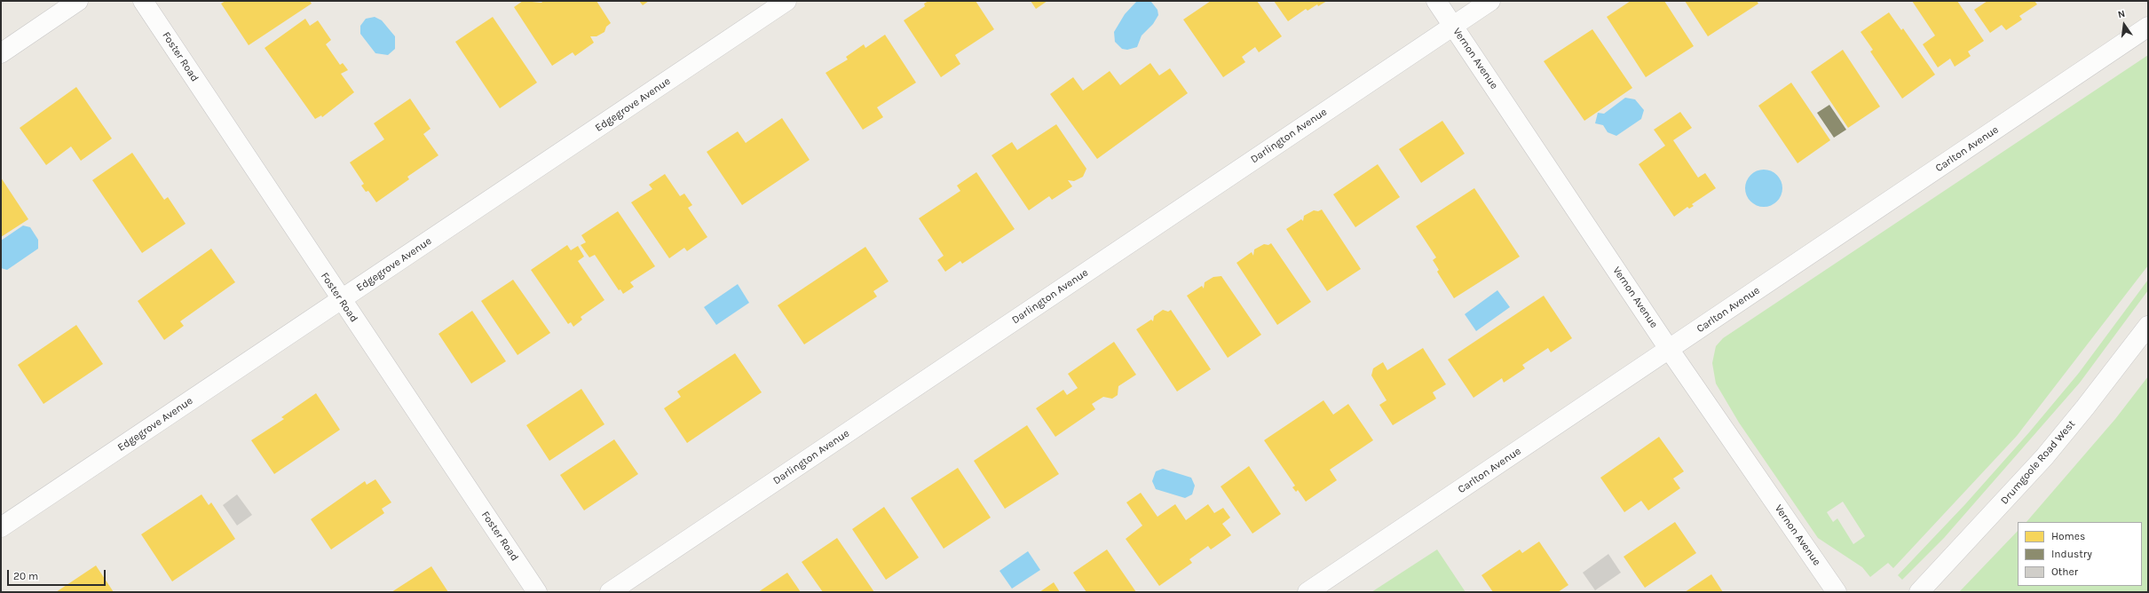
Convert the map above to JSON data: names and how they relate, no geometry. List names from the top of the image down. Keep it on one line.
{"streets":{"street":["Foster Road","Vernon Avenue","Edgegrove Avenue","Darlington Avenue","Carlton Avenue","Drumgoole Road West"]},"crossings":[["Foster Road","Edgegrove Avenue"],["Vernon Avenue","Darlington Avenue"],["Vernon Avenue","Carlton Avenue"]],"legend":["Homes","Industry","Other"],"scale_bar":"20 m","north":"top"}
